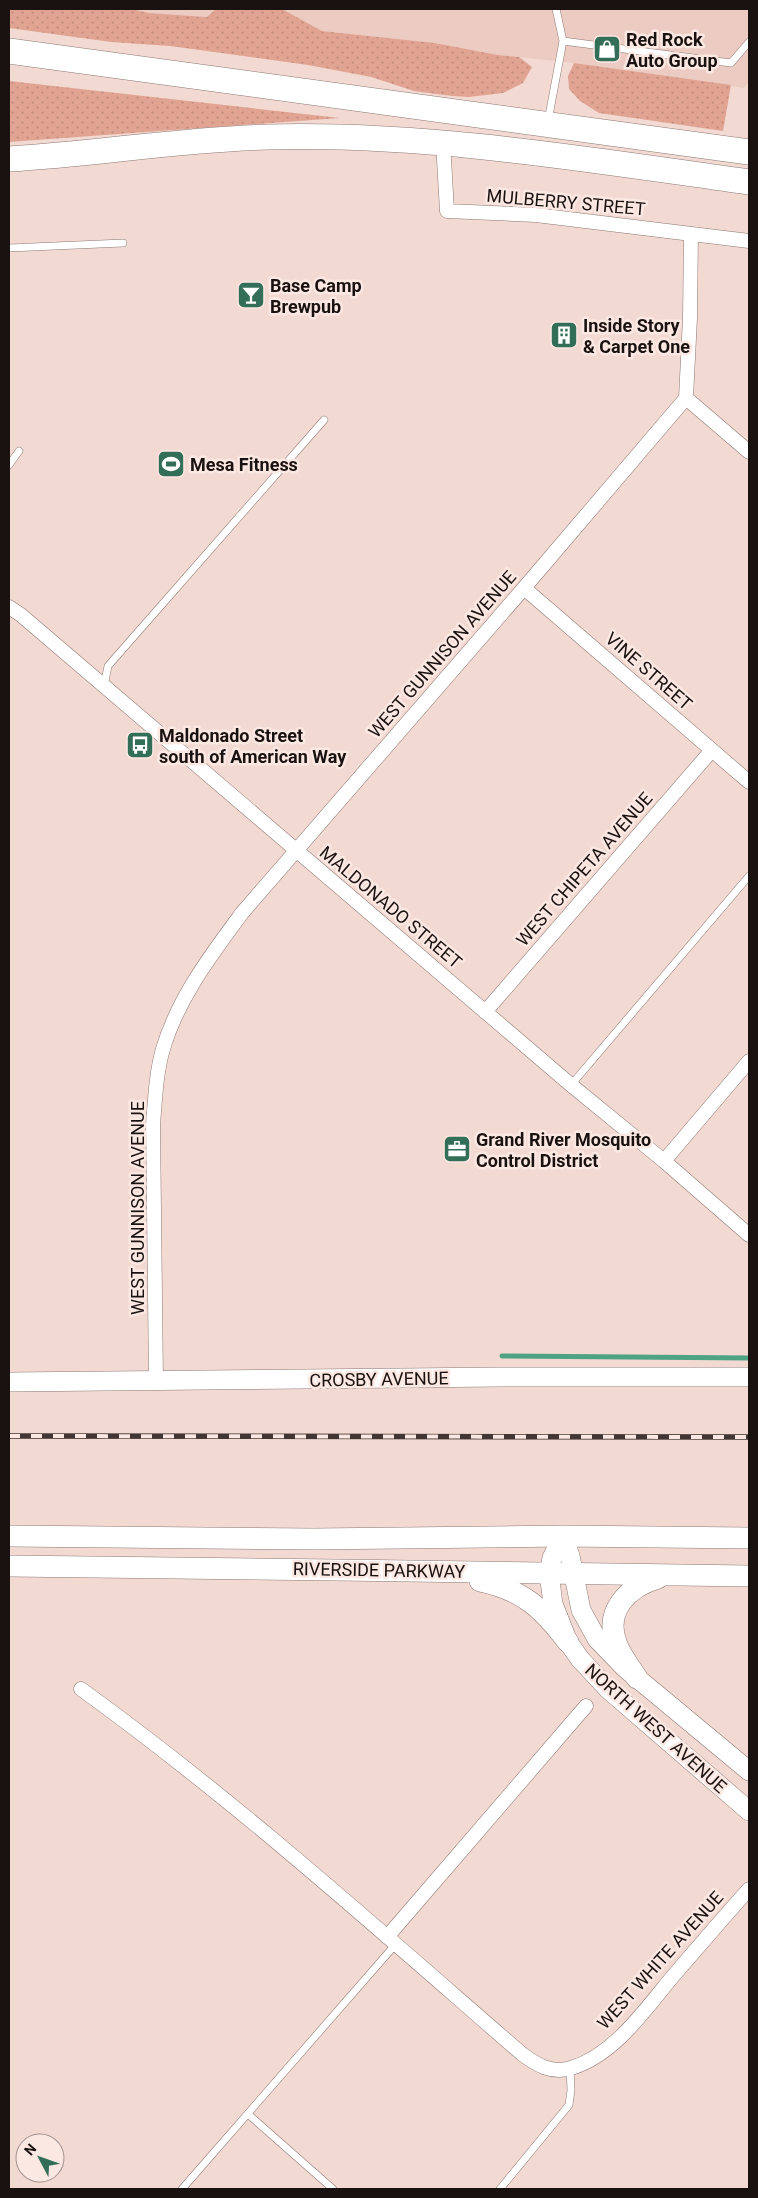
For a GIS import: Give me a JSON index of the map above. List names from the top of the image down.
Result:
{
  "streets": {
    "main road": ["RIVERSIDE PARKWAY"],
    "street": [
      "MULBERRY STREET",
      "WEST GUNNISON AVENUE",
      "VINE STREET",
      "WEST CHIPETA AVENUE",
      "MALDONADO STREET",
      "CROSBY AVENUE",
      "NORTH WEST AVENUE",
      "WEST WHITE AVENUE"
    ]
  },
  "crossings": [
    ["WEST GUNNISON AVENUE", "VINE STREET"],
    ["WEST GUNNISON AVENUE", "MALDONADO STREET"],
    ["WEST GUNNISON AVENUE", "CROSBY AVENUE"],
    ["VINE STREET", "WEST CHIPETA AVENUE"],
    ["WEST CHIPETA AVENUE", "MALDONADO STREET"],
    ["RIVERSIDE PARKWAY", "NORTH WEST AVENUE"]
  ],
  "places": {
    "shop": ["Red Rock Auto Group"],
    "bar": ["Base Camp Brewpub"],
    "building": ["Inside Story & Carpet One"],
    "sports": ["Mesa Fitness"],
    "bus stop": ["Maldonado Street south of American Way"],
    "office": ["Grand River Mosquito Control District"]
  },
  "north": "top left"
}
